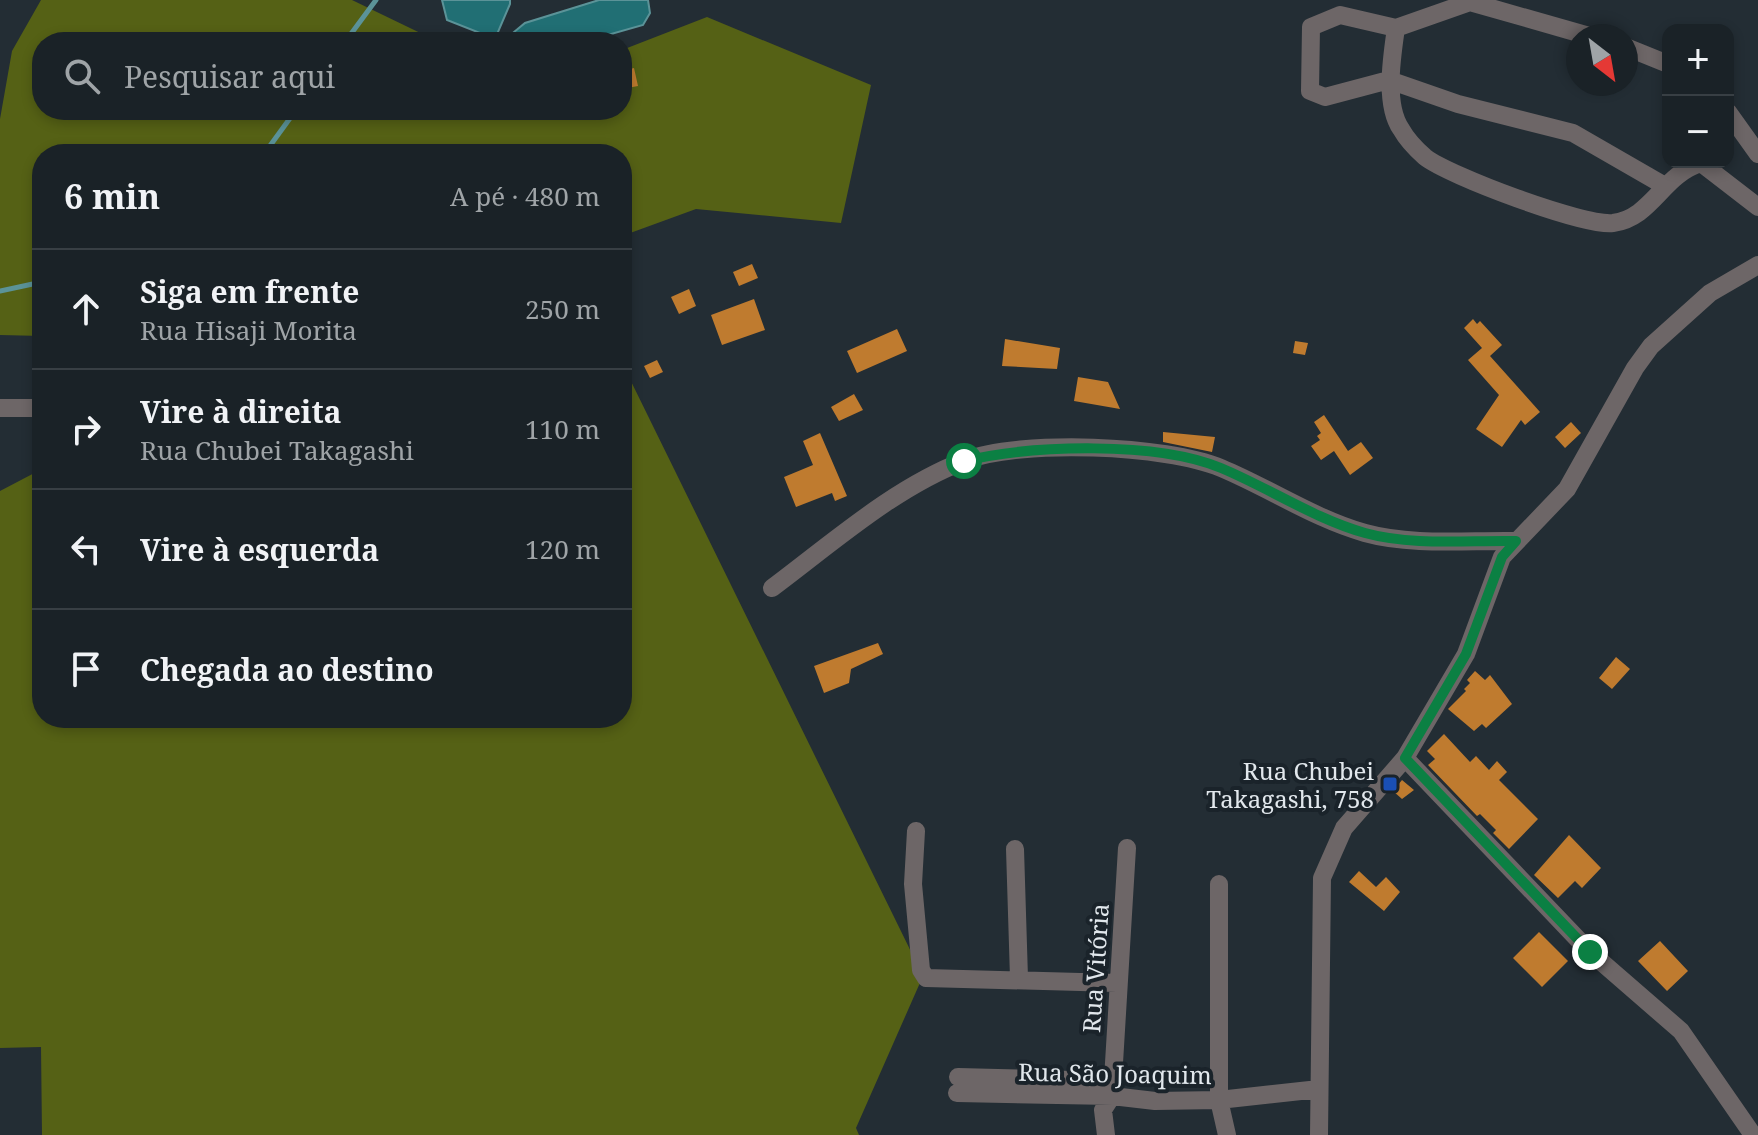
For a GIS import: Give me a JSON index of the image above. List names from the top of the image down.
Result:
{
  "streets": {
    "street": ["Rua Vitória", "Rua São Joaquim"]
  },
  "crossings": [
    ["Rua Vitória", "Rua São Joaquim"]
  ],
  "places": {
    "transit": ["Rua Chubei Takagashi, 758"]
  },
  "north": "bottom right",
  "page": {
    "map_buttons": ["+", "−"],
    "search": "Pesquisar aqui",
    "heading": ["6 min", "A pé · 480 m"],
    "list": [
      ["Siga em frente", "Rua Hisaji Morita", "250 m"],
      ["Vire à direita", "Rua Chubei Takagashi", "110 m"],
      ["Vire à esquerda", "120 m"],
      "Chegada ao destino"
    ]
  }
}
